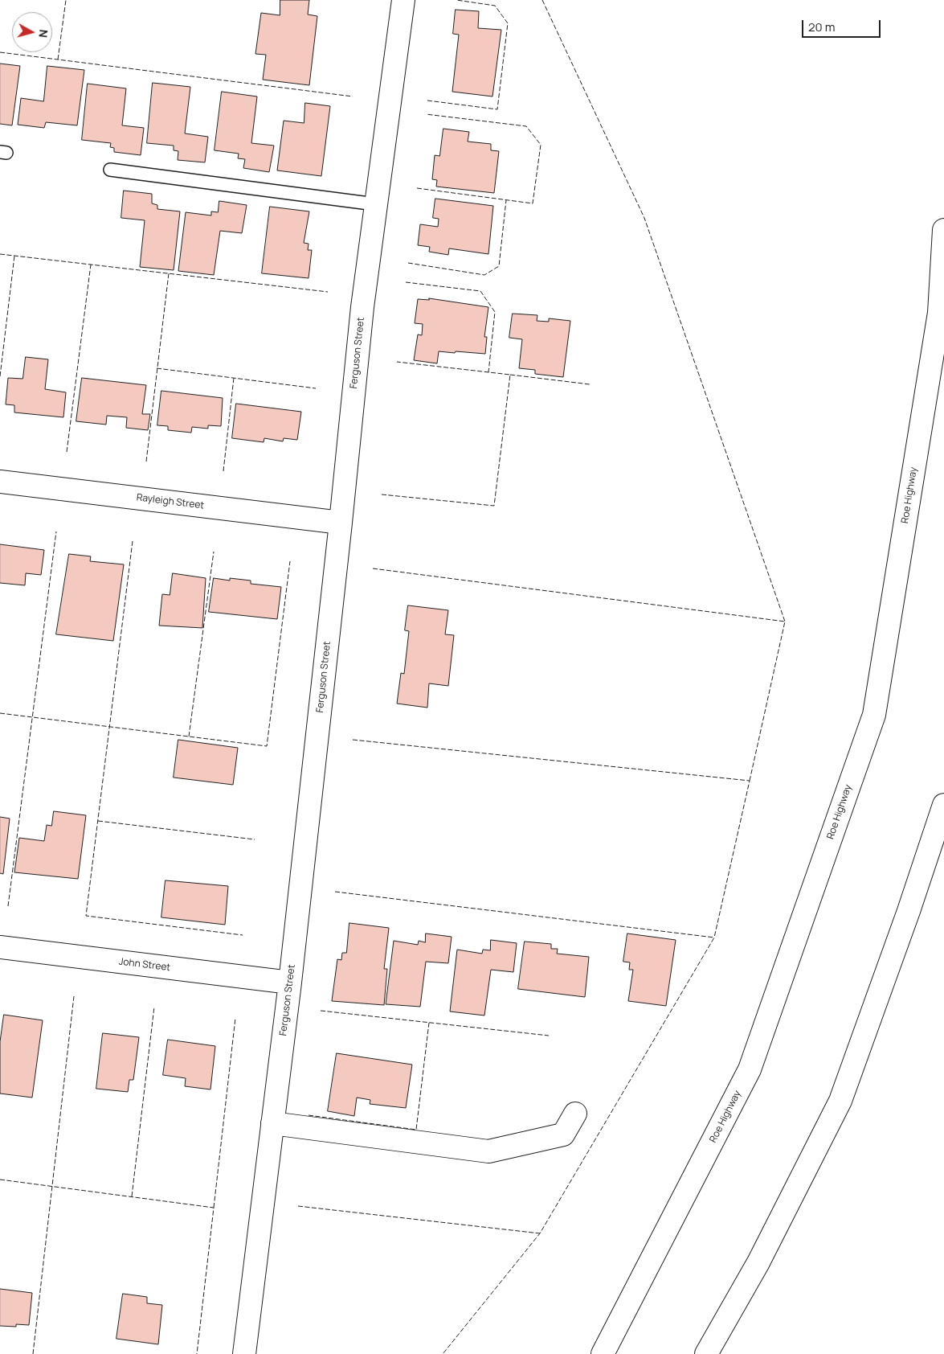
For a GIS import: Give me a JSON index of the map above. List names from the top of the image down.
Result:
{
  "streets": {
    "main road": [
      "Ferguson Street",
      "Roe Highway",
      "Rayleigh Street",
      "John Street"
    ]
  },
  "crossings": [
    ["Ferguson Street", "Rayleigh Street"],
    ["Ferguson Street", "John Street"]
  ],
  "scale_bar": "20 m",
  "north": "right"
}
